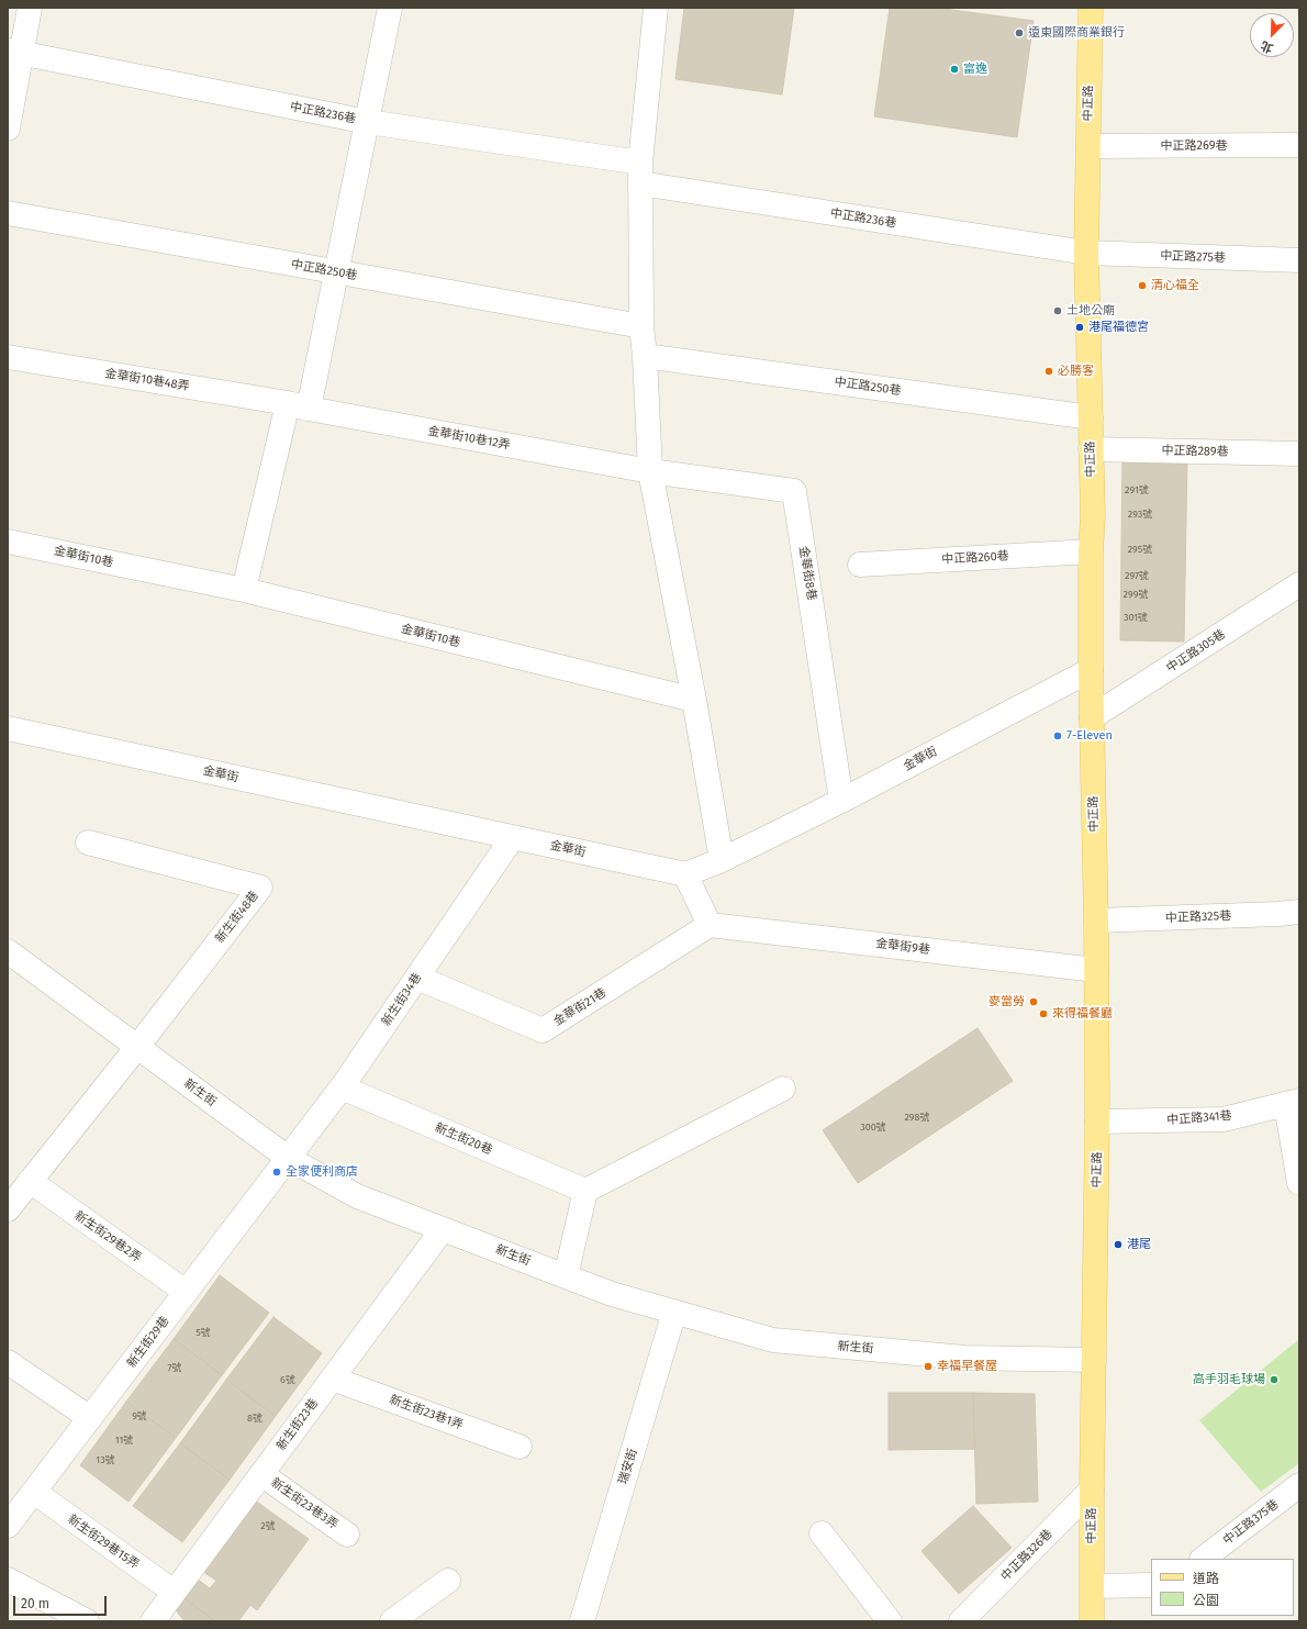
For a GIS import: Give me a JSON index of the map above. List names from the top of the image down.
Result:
{
  "streets": {
    "main road": ["中正路"],
    "street": [
      "中正路236巷",
      "中正路269巷",
      "中正路275巷",
      "中正路250巷",
      "金華街10巷48弄",
      "金華街10巷12弄",
      "中正路289巷",
      "金華街10巷",
      "中正路260巷",
      "金華街8巷",
      "中正路305巷",
      "金華街",
      "新生街48巷",
      "中正路325巷",
      "金華街9巷",
      "新生街34巷",
      "金華街21巷",
      "新生街",
      "中正路341巷",
      "新生街20巷",
      "新生街29巷2弄",
      "新生街29巷",
      "新生街23巷1弄",
      "新生街23巷",
      "瑞安街",
      "新生街23巷3弄",
      "中正路375巷",
      "新生街29巷15弄",
      "中正路326巷"
    ]
  },
  "crossings": [
    ["中正路", "中正路236巷"],
    ["中正路", "中正路269巷"],
    ["中正路", "中正路275巷"],
    ["中正路", "中正路250巷"],
    ["中正路", "中正路289巷"],
    ["中正路", "中正路260巷"],
    ["中正路", "中正路305巷"],
    ["中正路", "金華街"],
    ["中正路", "中正路325巷"],
    ["中正路", "金華街9巷"],
    ["中正路", "新生街"],
    ["中正路", "中正路341巷"],
    ["中正路", "中正路326巷"],
    ["中正路236巷", "中正路275巷"],
    ["金華街10巷48弄", "金華街10巷12弄"],
    ["金華街10巷12弄", "金華街8巷"],
    ["金華街8巷", "金華街"],
    ["金華街", "新生街34巷"],
    ["新生街48巷", "新生街"],
    ["金華街9巷", "金華街21巷"],
    ["新生街34巷", "金華街21巷"],
    ["新生街34巷", "新生街"],
    ["新生街34巷", "新生街20巷"],
    ["新生街34巷", "新生街29巷"],
    ["新生街", "新生街29巷"],
    ["新生街", "新生街23巷"],
    ["新生街", "瑞安街"],
    ["新生街29巷2弄", "新生街29巷"],
    ["新生街29巷", "新生街29巷15弄"],
    ["新生街23巷1弄", "新生街23巷"],
    ["新生街23巷", "新生街23巷3弄"],
    ["新生街23巷", "新生街29巷15弄"]
  ],
  "places": [
    "遠東國際商業銀行",
    "富逸",
    "清心福全",
    "土地公廟",
    "港尾福德宮",
    "必勝客",
    "7-Eleven",
    "麥當勞",
    "來得福餐廳",
    "全家便利商店",
    "港尾",
    "幸福早餐屋",
    "高手羽毛球場"
  ],
  "house_numbers": [
    "291號",
    "293號",
    "295號",
    "297號",
    "299號",
    "301號",
    "298號",
    "300號",
    "5號",
    "7號",
    "6號",
    "9號",
    "8號",
    "11號",
    "13號",
    "2號"
  ],
  "legend": ["道路", "公園"],
  "scale_bar": "20 m",
  "north": "bottom left"
}
